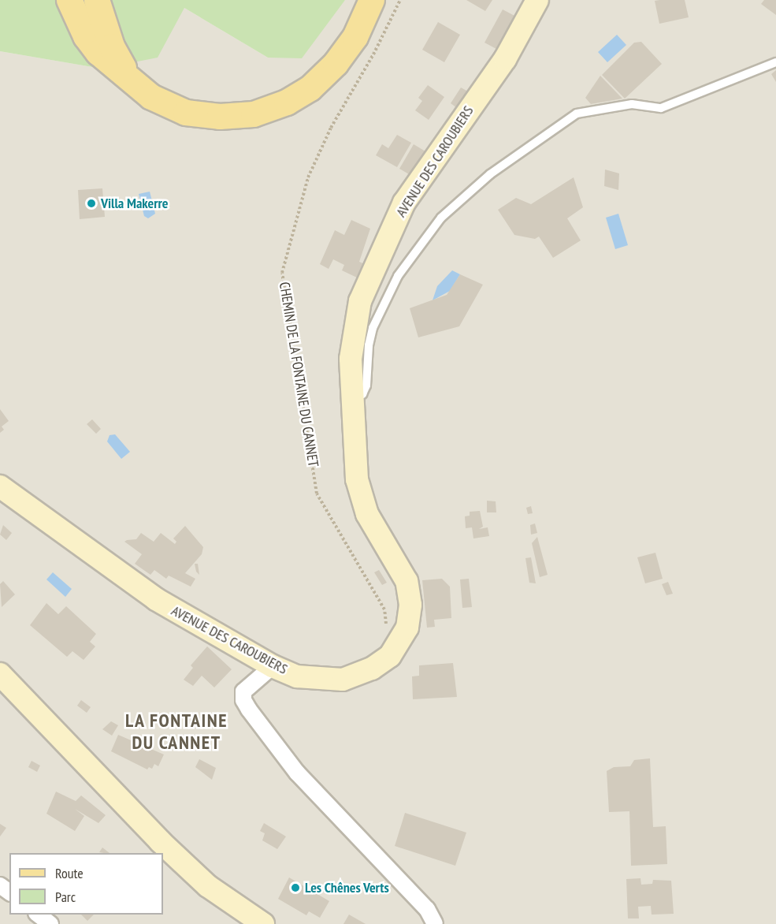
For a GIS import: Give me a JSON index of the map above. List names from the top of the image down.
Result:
{
  "streets": {
    "street": ["AVENUE DES CAROUBIERS"],
    "path": ["CHEMIN DE LA FONTAINE DU CANNET"]
  },
  "districts": ["LA FONTAINE DU CANNET"],
  "places": ["Villa Makerre", "Les Chênes Verts"],
  "legend": ["Route", "Parc"]
}
